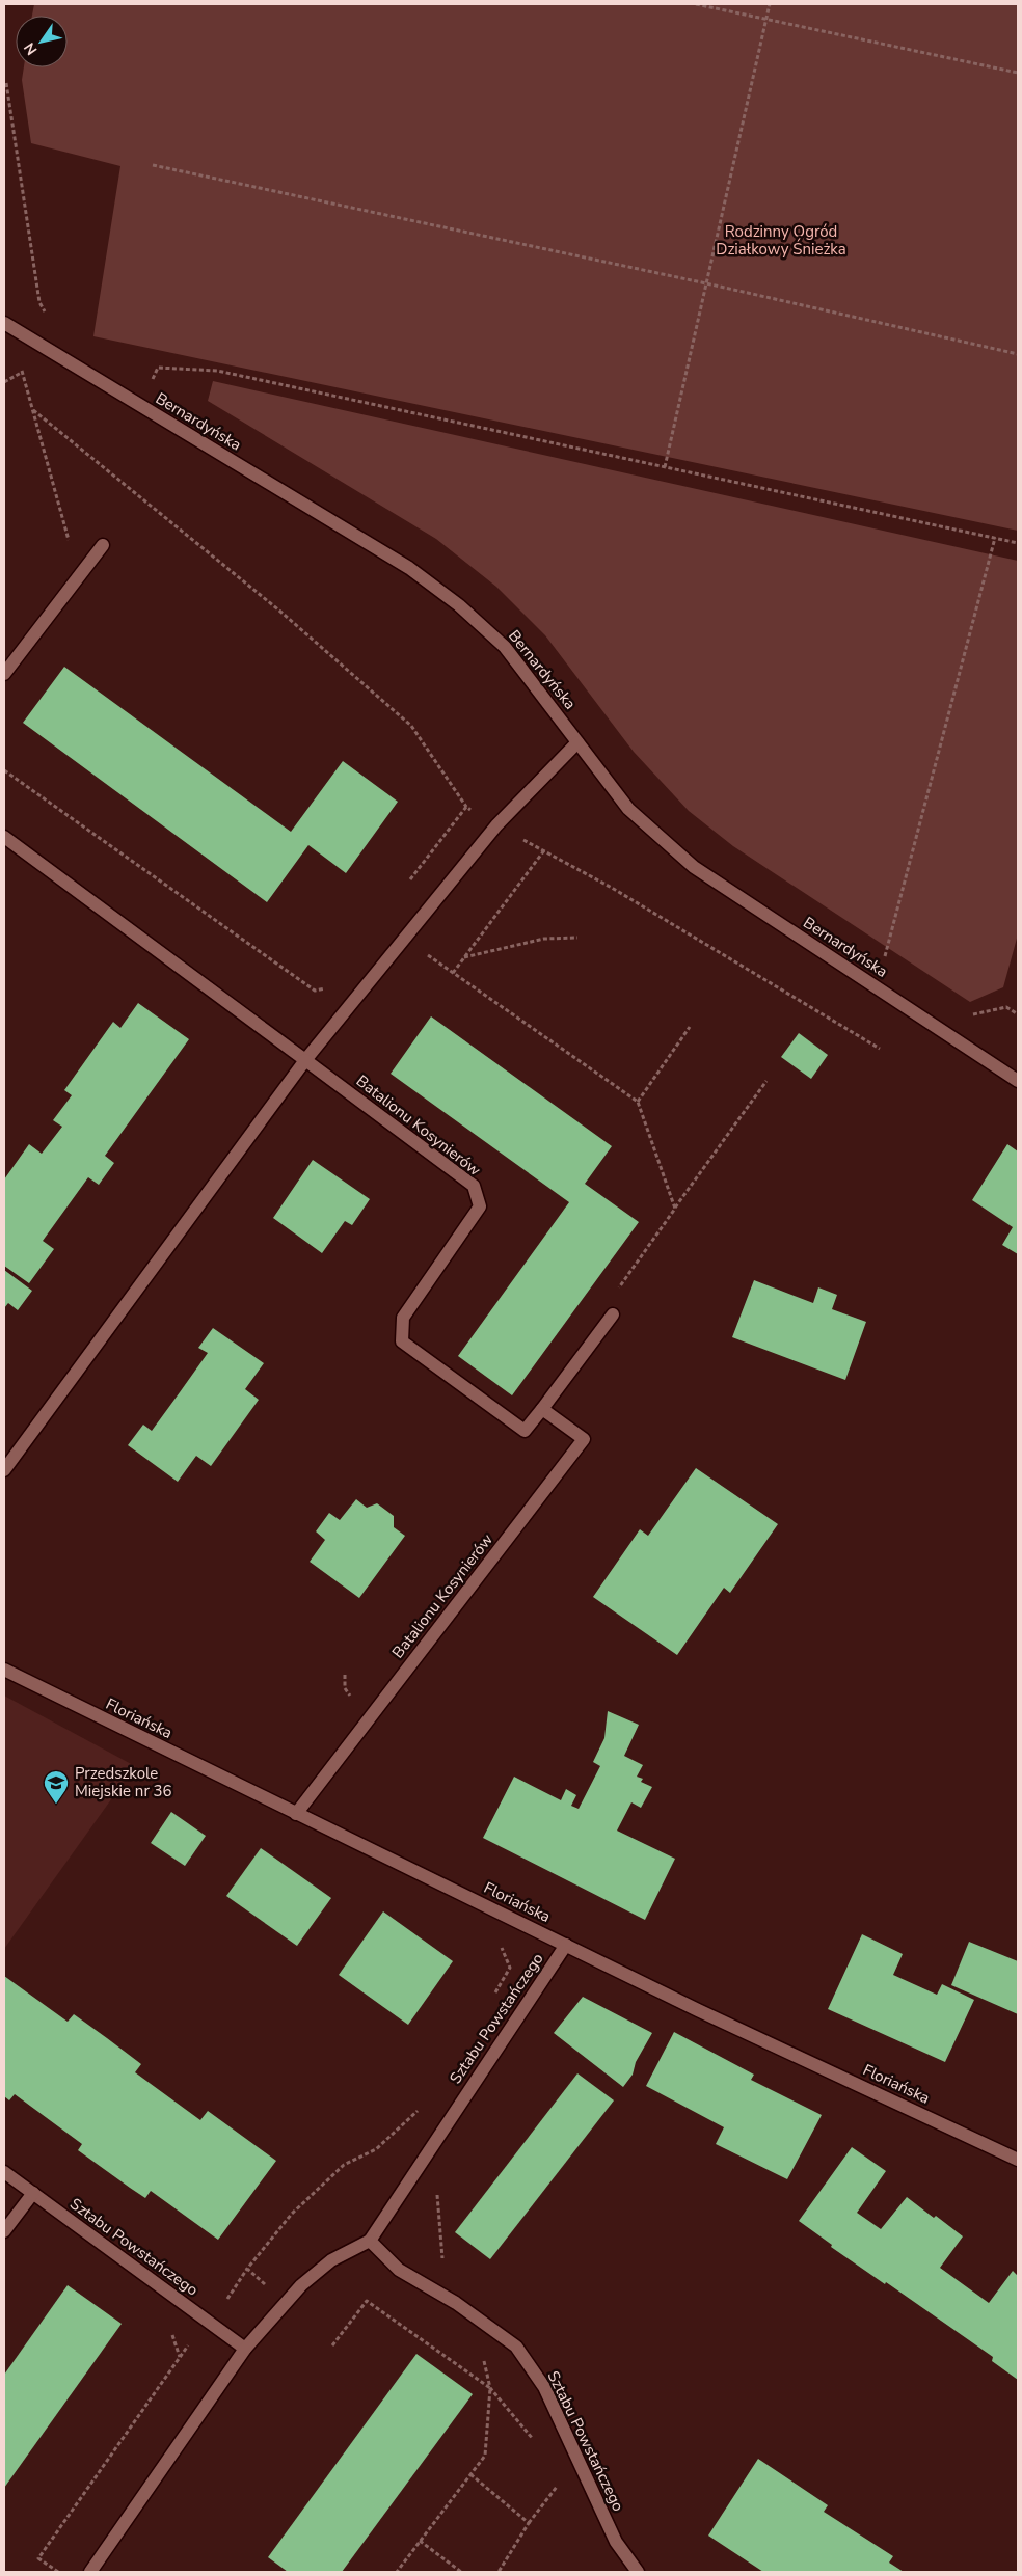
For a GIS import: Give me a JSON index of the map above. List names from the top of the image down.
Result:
{
  "streets": {
    "street": [
      "Bernardyńska",
      "Batalionu Kosynierów",
      "Floriańska",
      "Sztabu Powstańczego"
    ]
  },
  "crossings": [
    ["Batalionu Kosynierów", "Floriańska"],
    ["Floriańska", "Sztabu Powstańczego"]
  ],
  "parks": ["Rodzinny Ogród Działkowy Śnieżka"],
  "places": {
    "school or university": ["Przedszkole Miejskie nr 36"]
  },
  "north": "bottom left"
}
